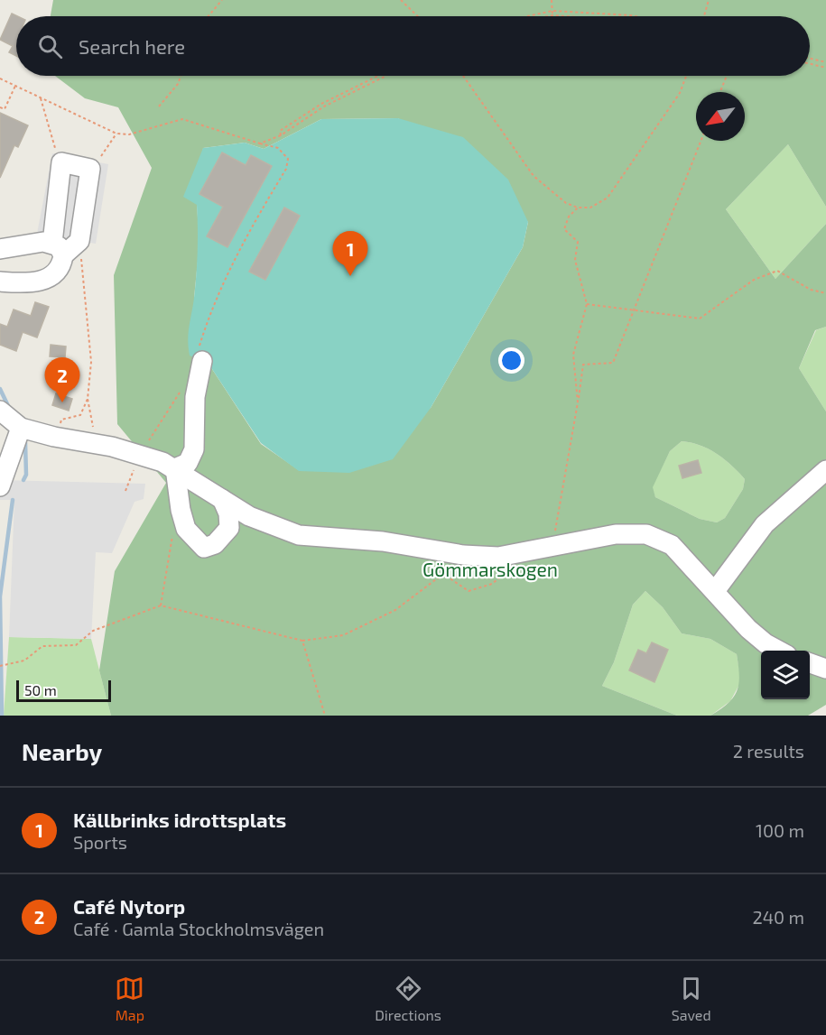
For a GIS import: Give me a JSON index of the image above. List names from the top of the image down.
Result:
{
  "parks": ["Gömmarskogen"],
  "scale_bar": "50 m",
  "north": "bottom left",
  "page": {
    "search": "Search here",
    "pins": ["1", "2"],
    "scale": "50 m",
    "heading": ["Nearby", "2 results"],
    "list": [
      {
        "mark": "1",
        "name": "Källbrinks idrottsplats",
        "note": "Sports",
        "value": "100 m"
      },
      {
        "mark": "2",
        "name": "Café Nytorp",
        "note": "Café · Gamla Stockholmsvägen",
        "value": "240 m"
      }
    ],
    "nav": ["Map", "Directions", "Saved"]
  }
}
